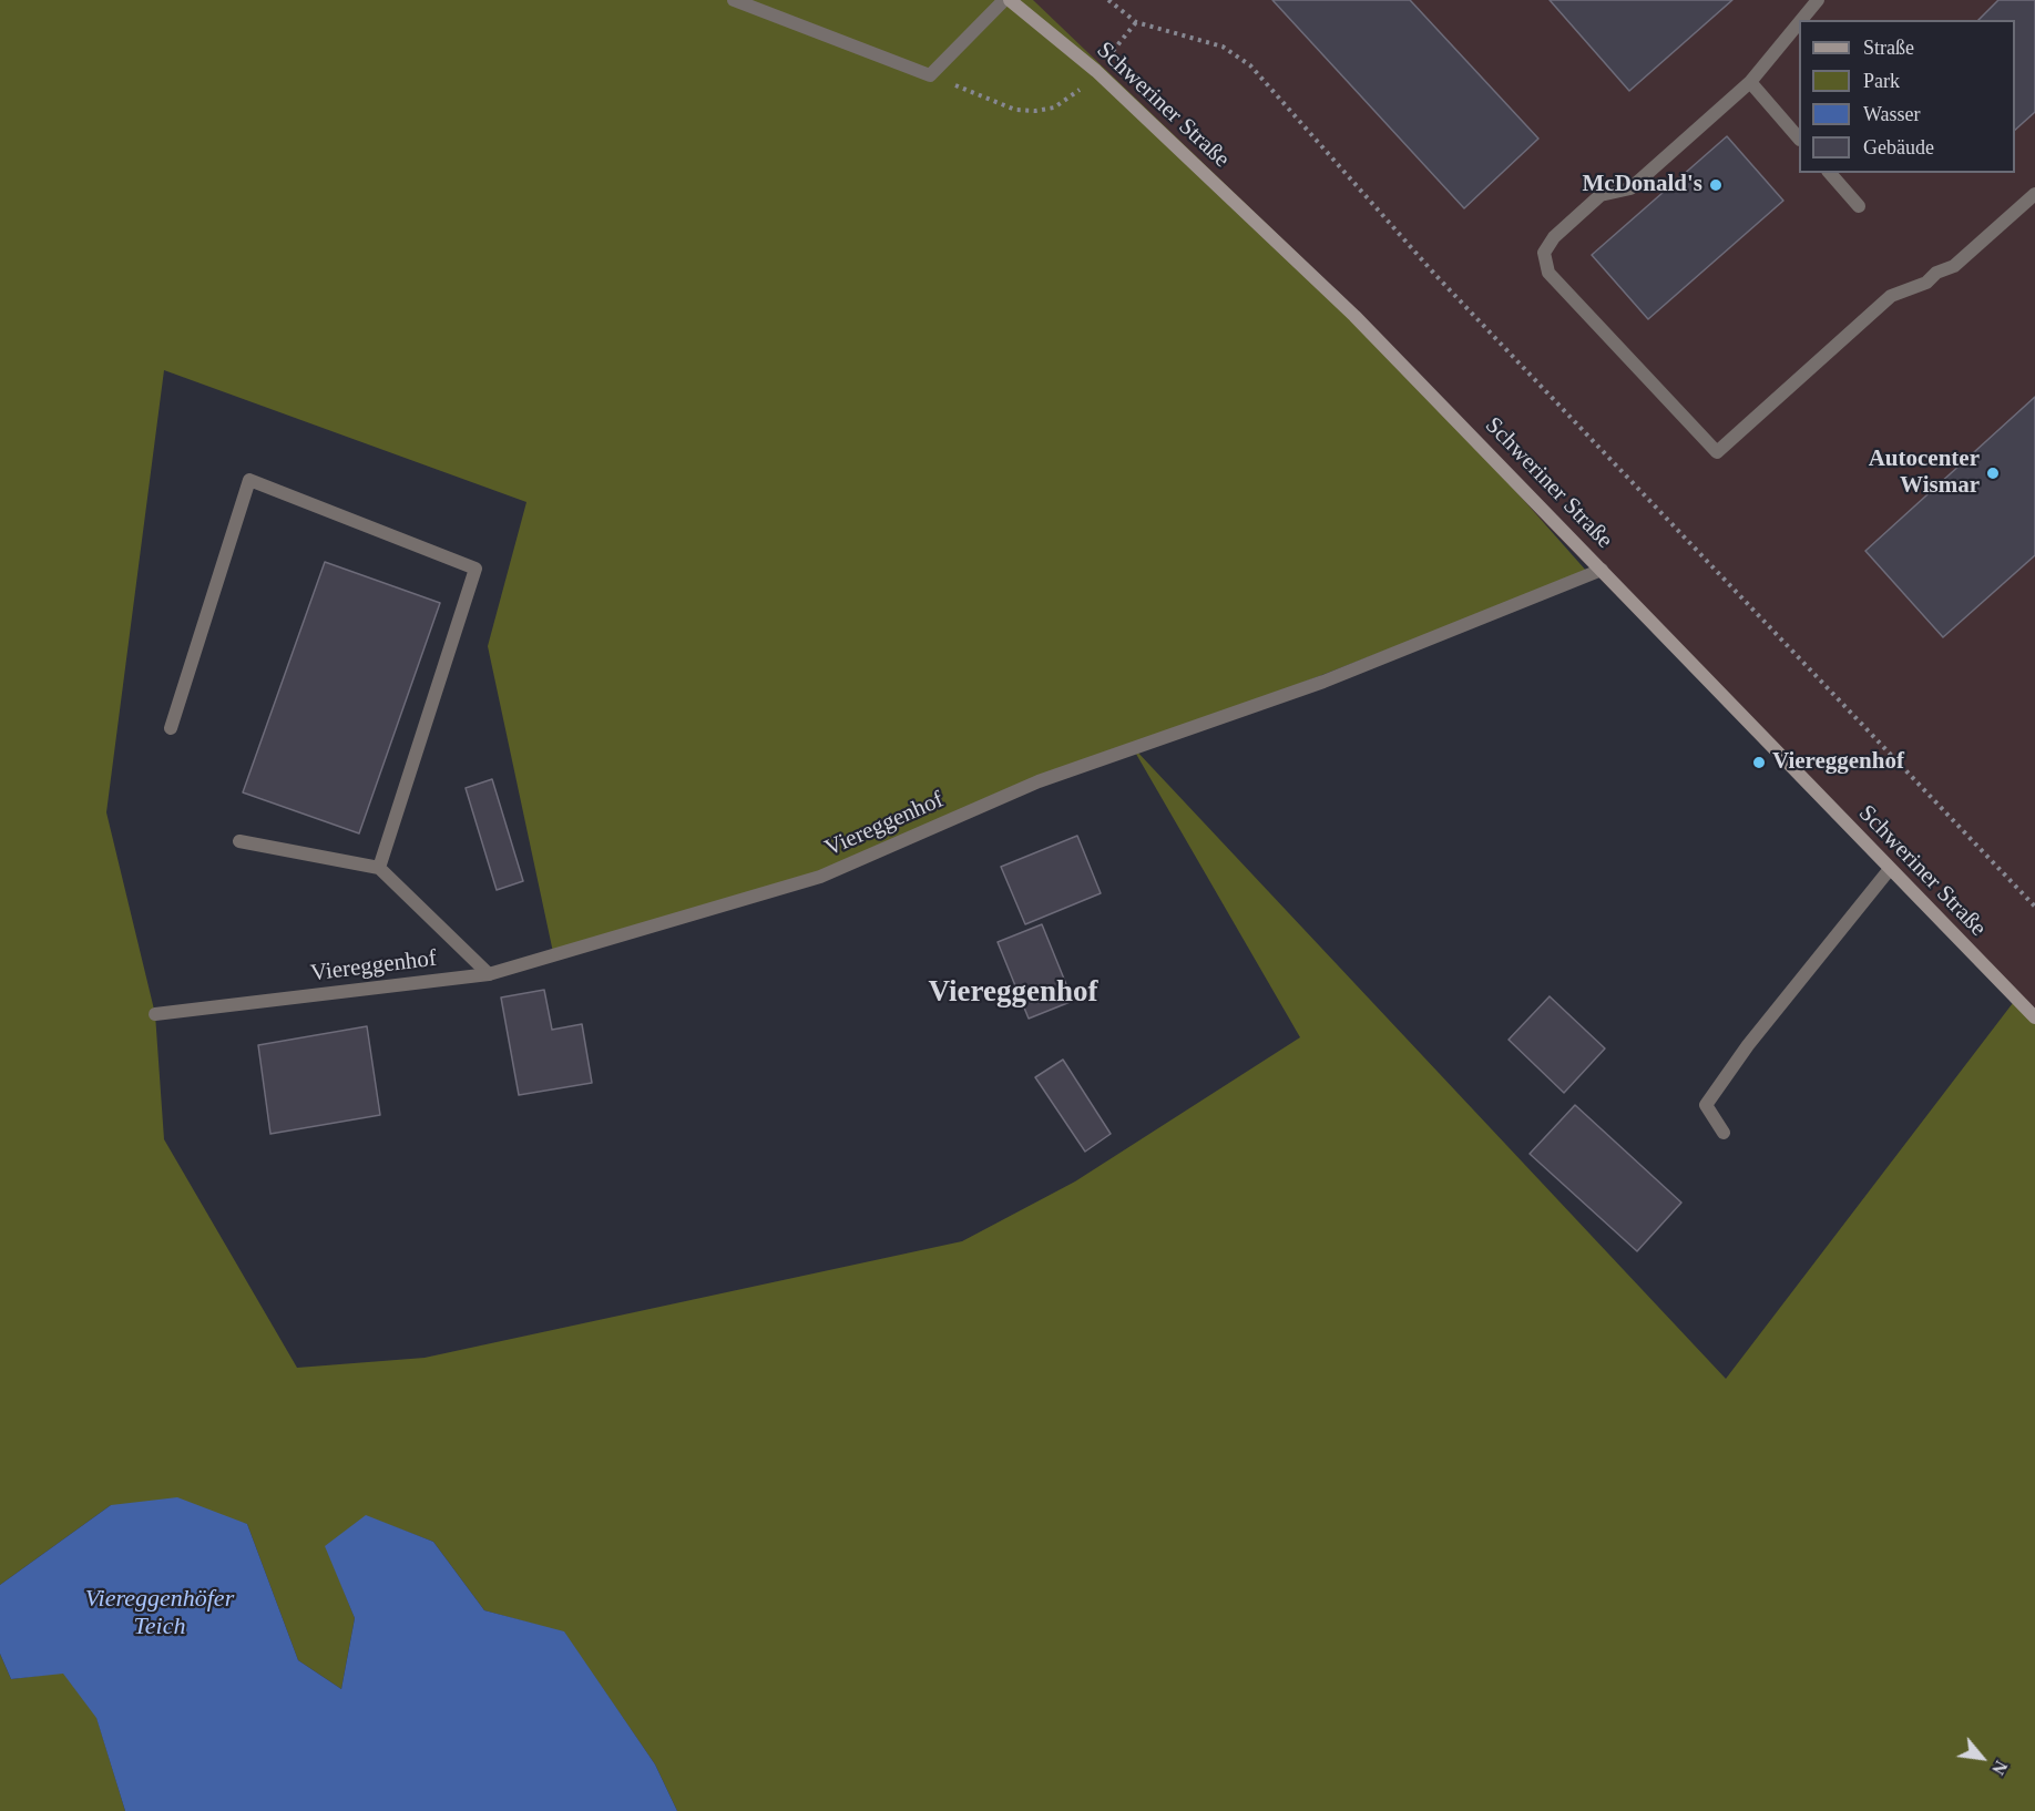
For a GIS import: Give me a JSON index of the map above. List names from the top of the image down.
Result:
{
  "streets": {
    "main road": ["Schweriner Straße"],
    "street": ["Viereggenhof"]
  },
  "crossings": [
    ["Schweriner Straße", "Viereggenhof"]
  ],
  "districts": ["Viereggenhof"],
  "water": ["Viereggenhöfer Teich"],
  "places": ["McDonald's", "Autocenter Wismar", "Viereggenhof"],
  "legend": [
    "Straße",
    "Park",
    "Wasser",
    "Gebäude"
  ],
  "north": "bottom right"
}
